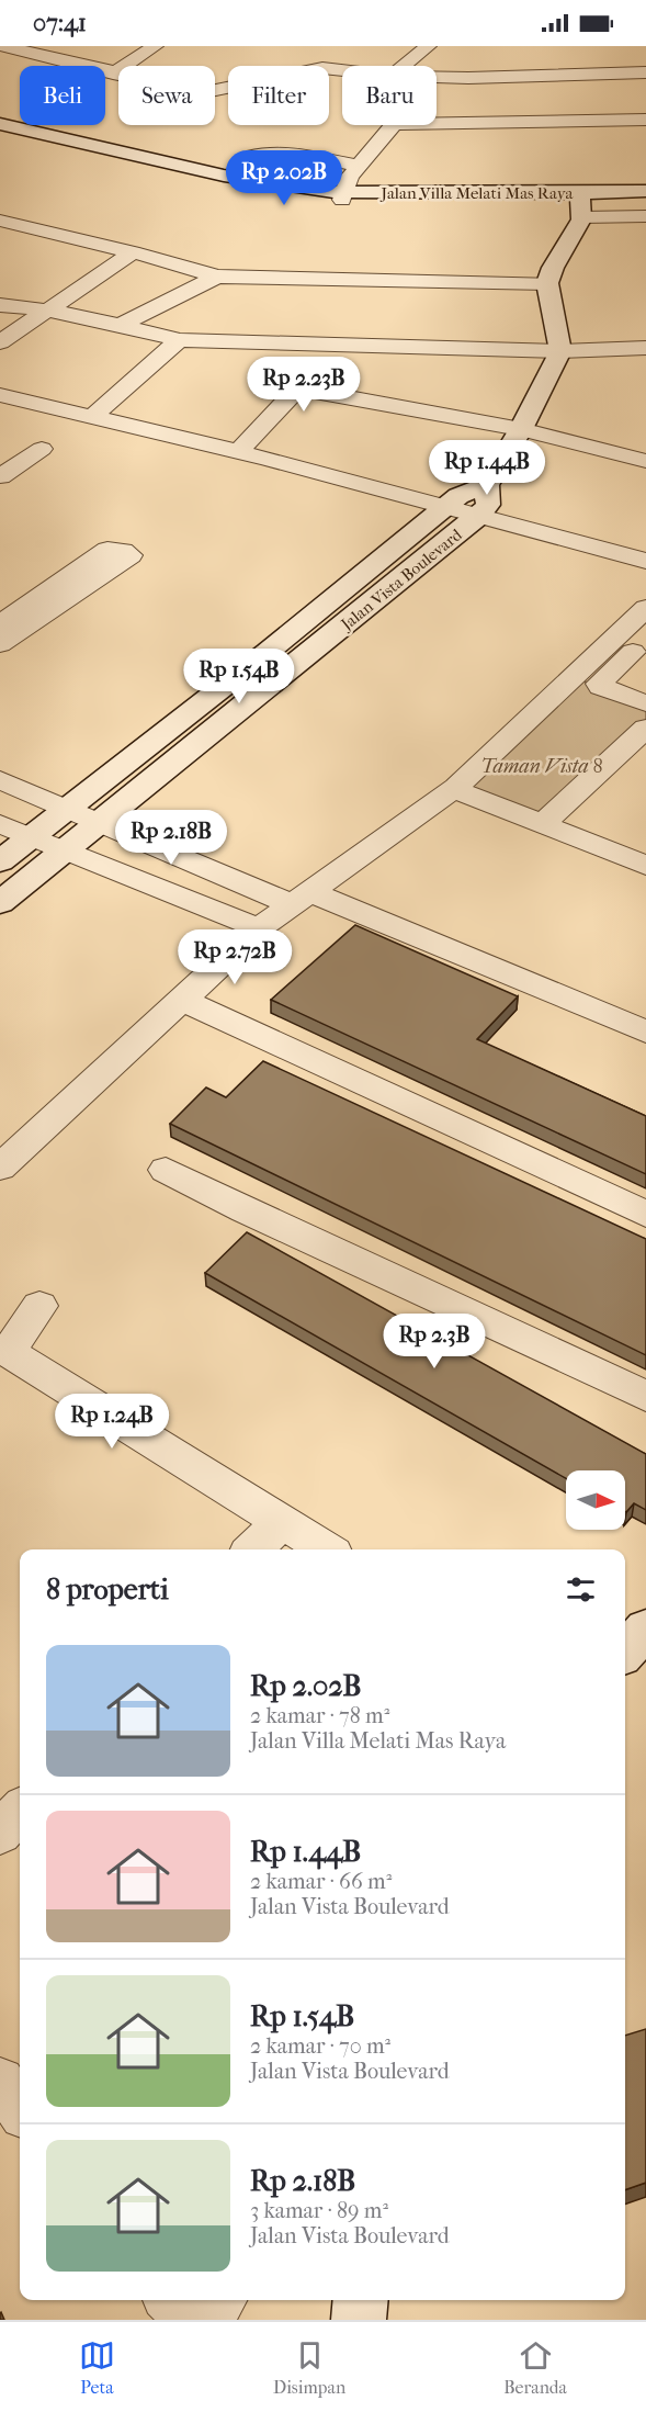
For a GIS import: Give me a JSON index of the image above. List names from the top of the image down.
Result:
{
  "streets": {
    "street": ["Jalan Villa Melati Mas Raya", "Jalan Vista Boulevard"]
  },
  "parks": ["Taman Vista 8"],
  "north": "right",
  "page": {
    "status": "07:41",
    "chip": [
      "Beli",
      "Sewa",
      "Filter",
      "Baru"
    ],
    "price": [
      "Rp 2.02B",
      "Rp 2.23B",
      "Rp 1.44B",
      "Rp 1.54B",
      "Rp 2.18B",
      "Rp 2.72B",
      "Rp 2.3B",
      "Rp 1.24B"
    ],
    "heading": "8 properti",
    "list": [
      {
        "name": "Rp 2.02B",
        "note": "2 kamar · 78 m² · Jalan Villa Melati Mas Raya"
      },
      {
        "name": "Rp 1.44B",
        "note": "2 kamar · 66 m² · Jalan Vista Boulevard"
      },
      {
        "name": "Rp 1.54B",
        "note": "2 kamar · 70 m² · Jalan Vista Boulevard"
      },
      {
        "name": "Rp 2.18B",
        "note": "3 kamar · 89 m² · Jalan Vista Boulevard"
      }
    ],
    "tabs": ["Peta", "Disimpan", "Beranda"]
  }
}
